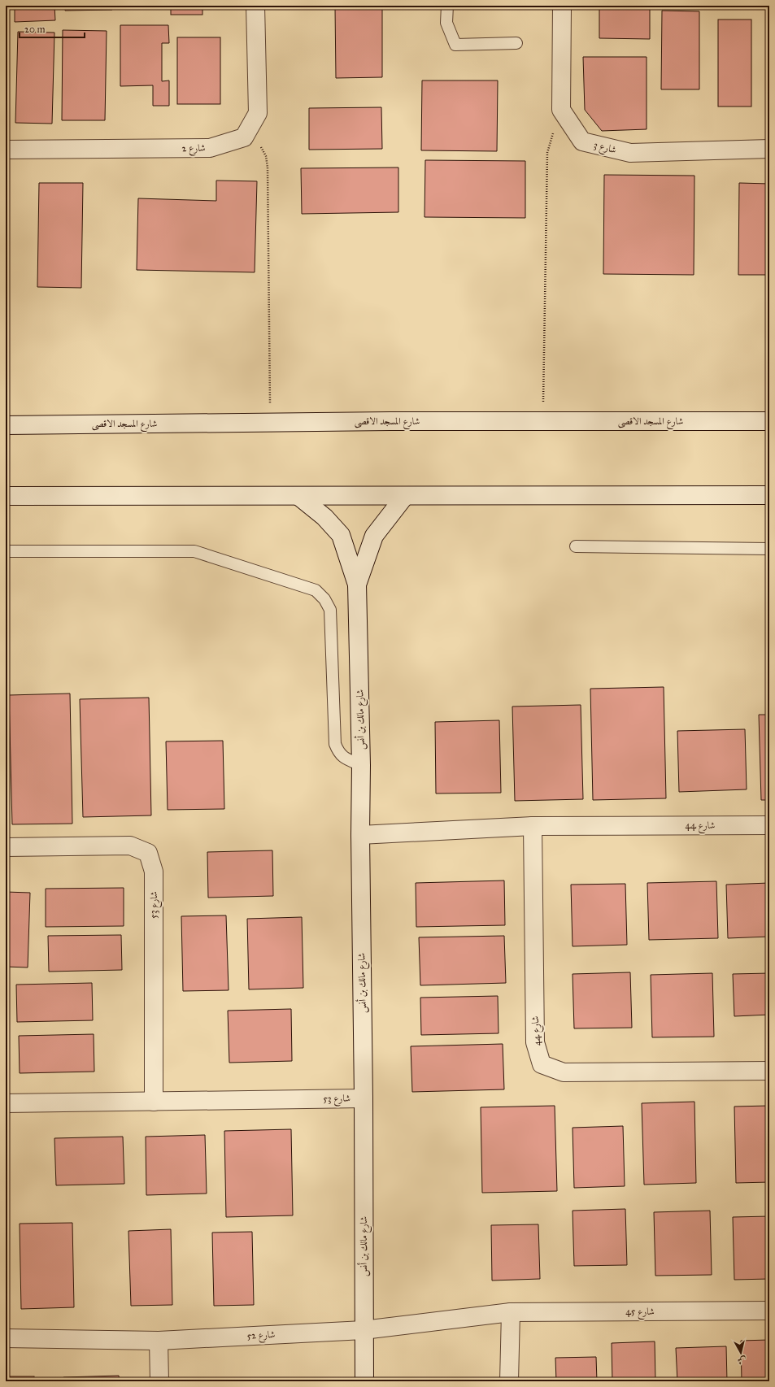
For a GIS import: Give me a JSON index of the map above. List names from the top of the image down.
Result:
{
  "streets": {
    "street": [
      "شارع 3",
      "شارع 2",
      "شارع المسجد الاقصى",
      "شارع مالك بن أنس",
      "شارع 44",
      "شارع 53",
      "شارع 45",
      "شارع 52"
    ]
  },
  "crossings": [
    ["شارع مالك بن أنس", "شارع 44"],
    ["شارع مالك بن أنس", "شارع 53"],
    ["شارع مالك بن أنس", "شارع 45"],
    ["شارع مالك بن أنس", "شارع 52"],
    ["شارع 45", "شارع 52"]
  ],
  "scale_bar": "20 m",
  "north": "bottom"
}
